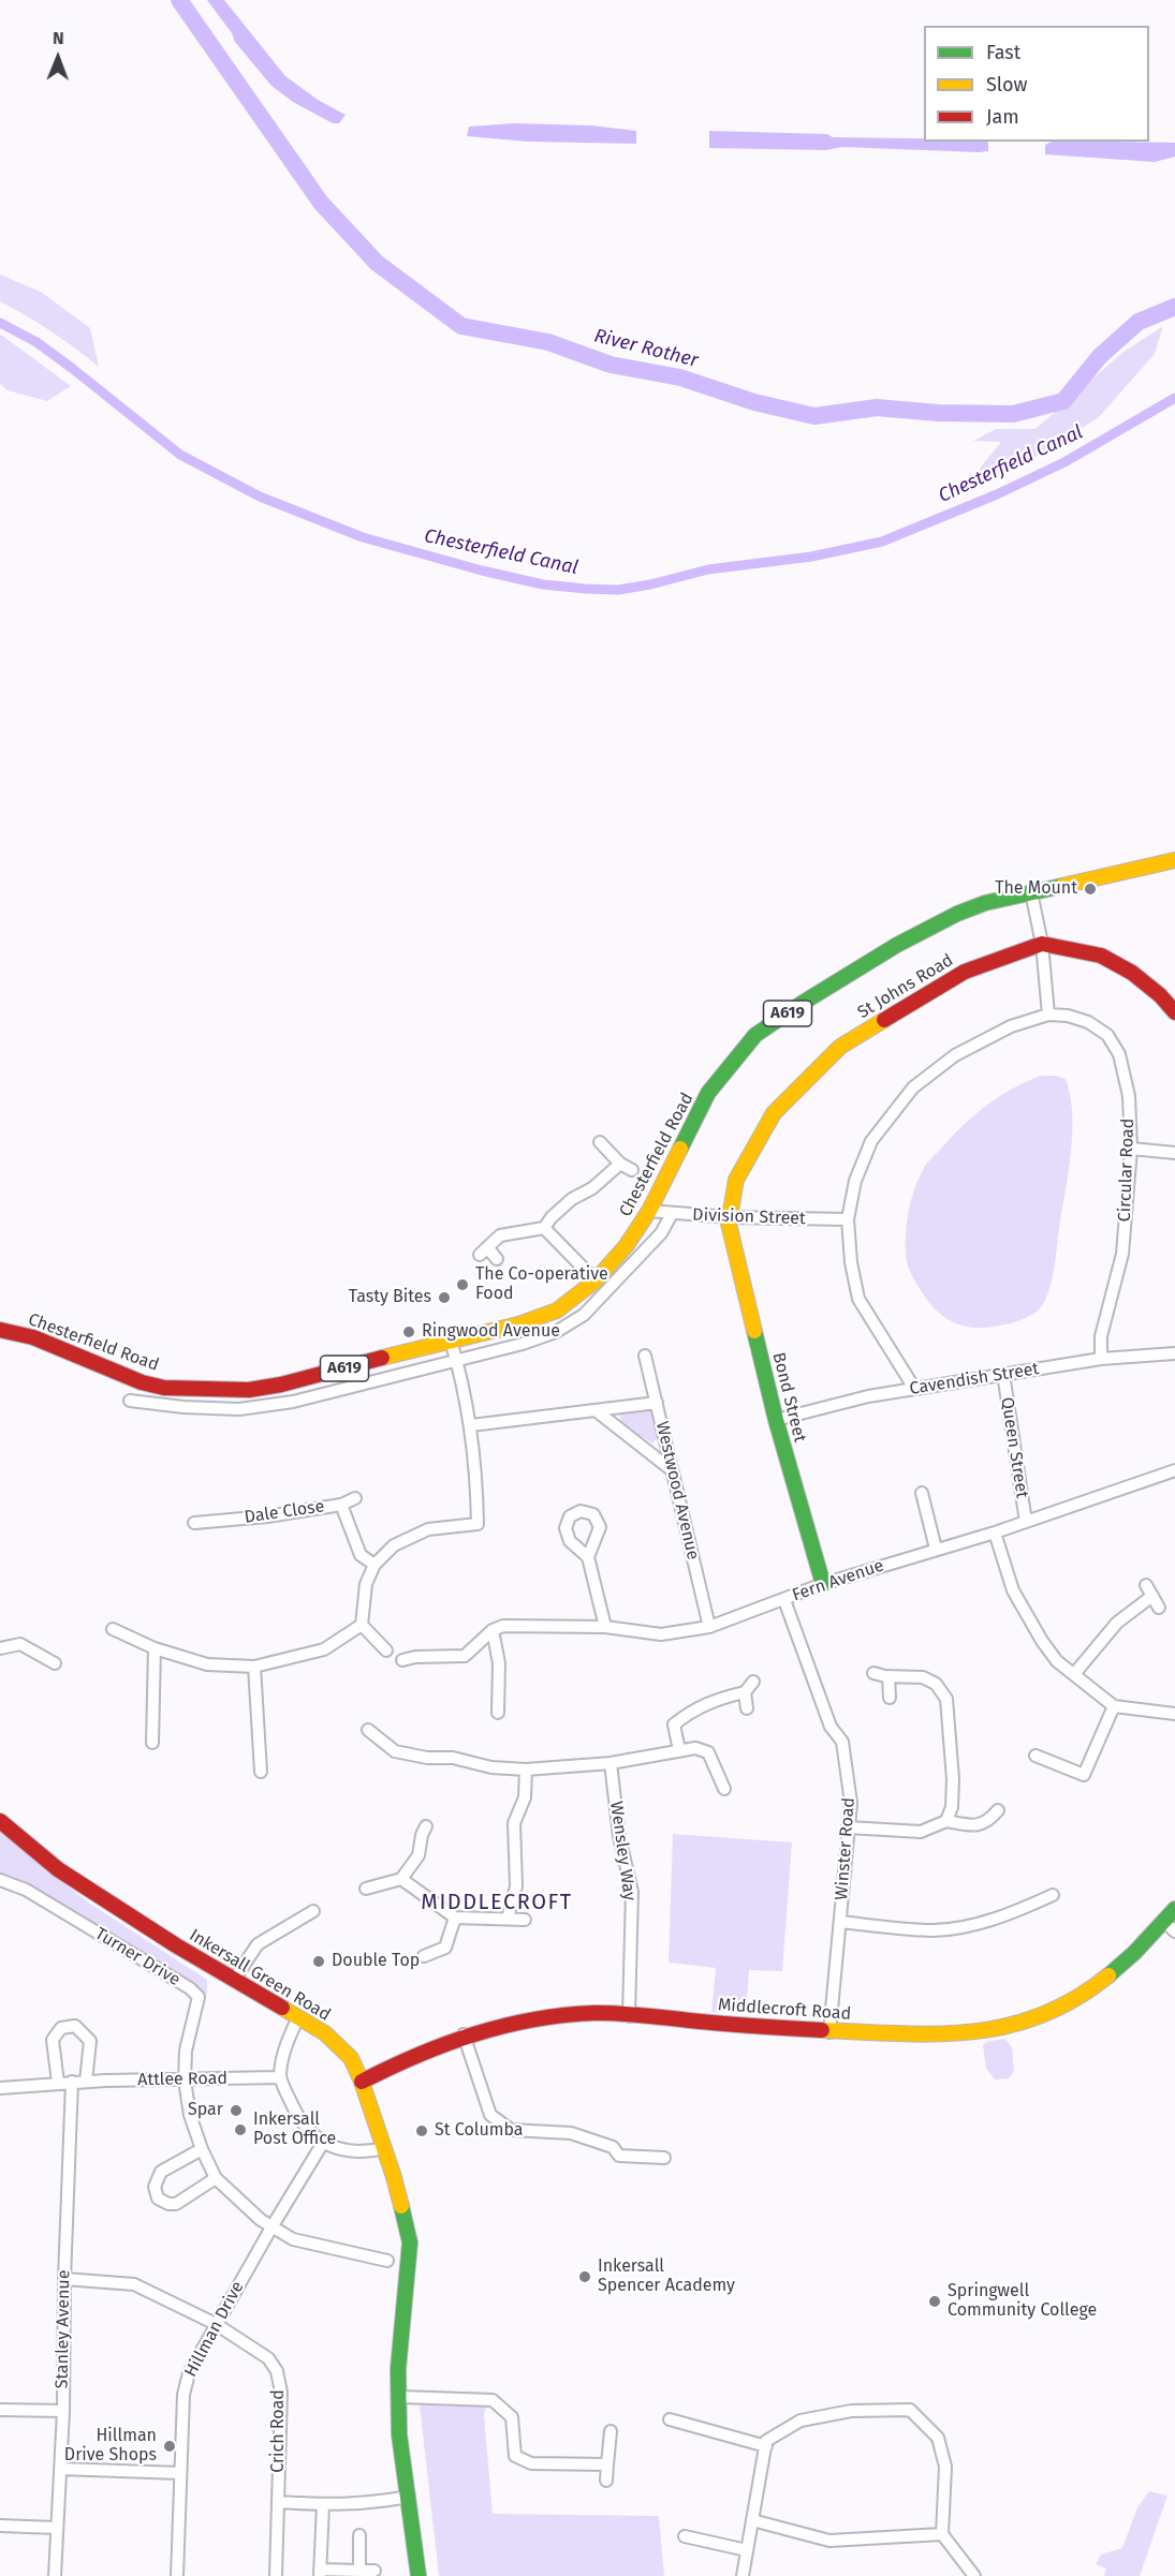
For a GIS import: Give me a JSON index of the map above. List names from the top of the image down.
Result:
{
  "streets": {
    "main road": [
      "St Johns Road",
      "A619",
      "Chesterfield Road",
      "Bond Street",
      "Inkersall Green Road",
      "Middlecroft Road"
    ],
    "street": [
      "Circular Road",
      "Division Street",
      "Cavendish Street",
      "Queen Street",
      "Westwood Avenue",
      "Dale Close",
      "Fern Avenue",
      "Winster Road",
      "Wensley Way",
      "Turner Drive",
      "Attlee Road",
      "Stanley Avenue",
      "Hillman Drive",
      "Crich Road"
    ]
  },
  "crossings": [
    ["St Johns Road", "Division Street"],
    ["St Johns Road", "Bond Street"],
    ["Chesterfield Road", "Division Street"],
    ["Circular Road", "Division Street"],
    ["Circular Road", "Cavendish Street"],
    ["Division Street", "Bond Street"],
    ["Cavendish Street", "Bond Street"],
    ["Cavendish Street", "Queen Street"],
    ["Bond Street", "Fern Avenue"],
    ["Queen Street", "Fern Avenue"],
    ["Westwood Avenue", "Fern Avenue"],
    ["Fern Avenue", "Winster Road"],
    ["Winster Road", "Middlecroft Road"],
    ["Wensley Way", "Middlecroft Road"],
    ["Turner Drive", "Attlee Road"],
    ["Inkersall Green Road", "Middlecroft Road"],
    ["Attlee Road", "Stanley Avenue"],
    ["Stanley Avenue", "Crich Road"],
    ["Hillman Drive", "Crich Road"]
  ],
  "districts": ["MIDDLECROFT"],
  "water": ["River Rother", "Chesterfield Canal"],
  "places": [
    "The Mount",
    "The Co-operative Food",
    "Tasty Bites",
    "Ringwood Avenue",
    "Double Top",
    "Spar",
    "Inkersall Post Office",
    "St Columba",
    "Inkersall Spencer Academy",
    "Springwell Community College",
    "Hillman Drive Shops"
  ],
  "legend": ["Fast", "Slow", "Jam"],
  "north": "top"
}
